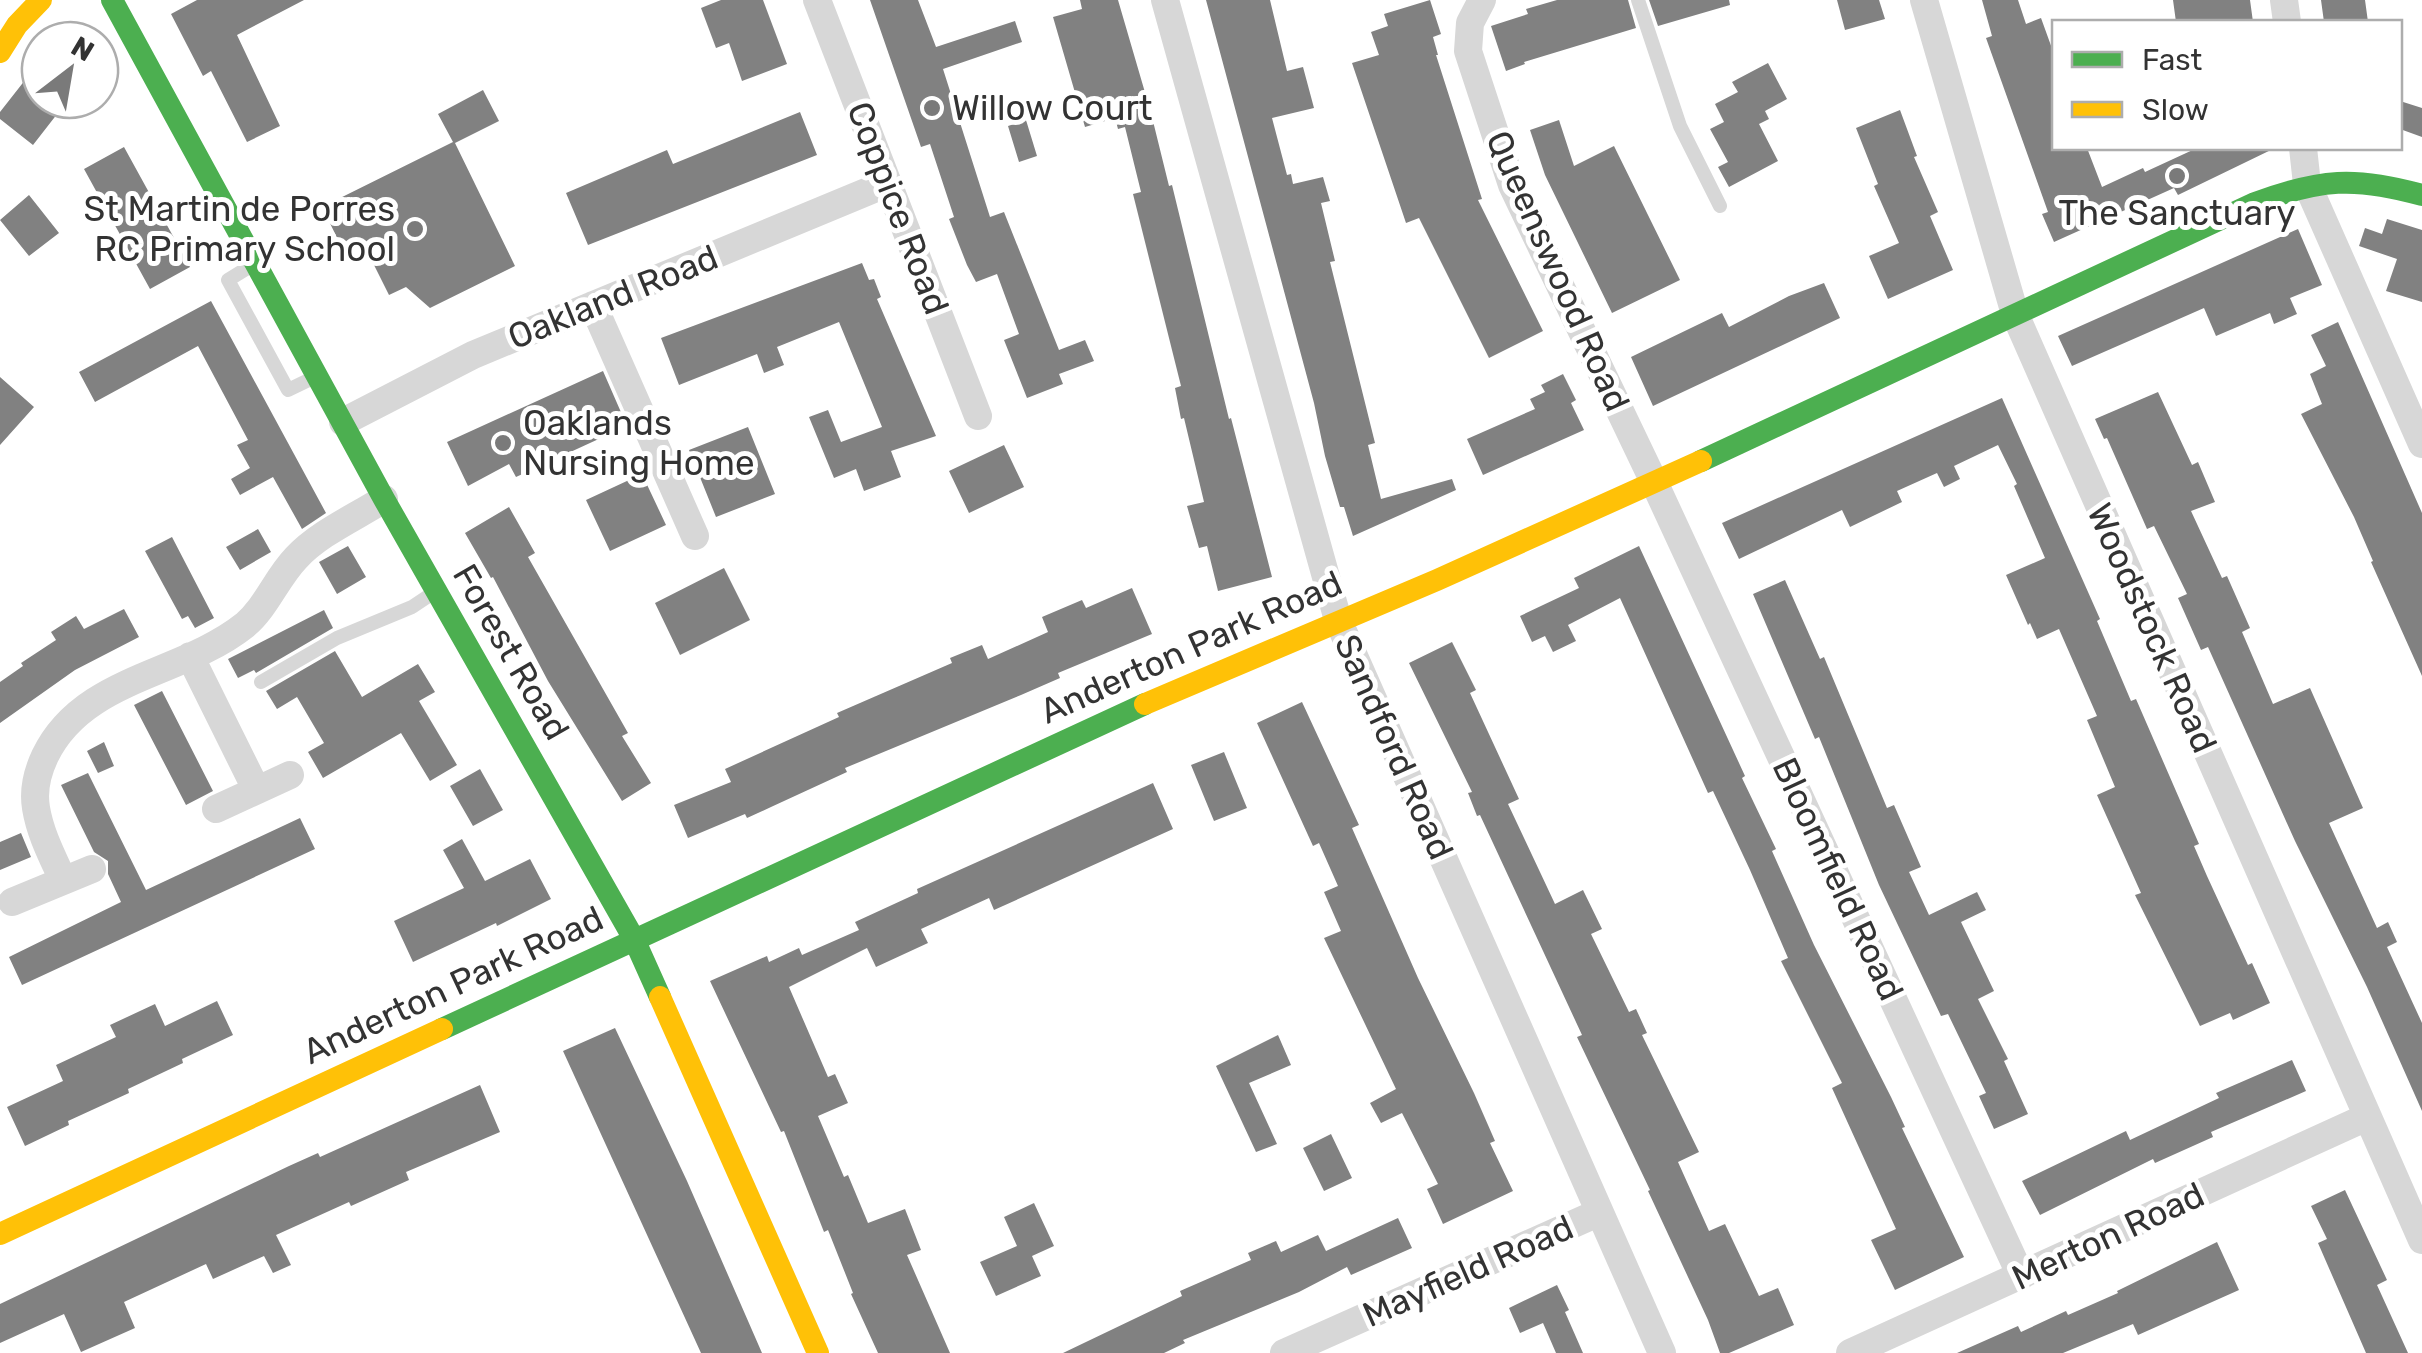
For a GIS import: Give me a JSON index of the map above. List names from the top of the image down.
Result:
{
  "streets": {
    "street": [
      "Coppice Road",
      "Queenswood Road",
      "Oakland Road",
      "Woodstock Road",
      "Anderton Park Road",
      "Forest Road",
      "Sandford Road",
      "Bloomfield Road",
      "Merton Road",
      "Mayfield Road"
    ]
  },
  "crossings": [
    ["Coppice Road", "Oakland Road"],
    ["Queenswood Road", "Anderton Park Road"],
    ["Queenswood Road", "Bloomfield Road"],
    ["Oakland Road", "Forest Road"],
    ["Woodstock Road", "Anderton Park Road"],
    ["Woodstock Road", "Merton Road"],
    ["Anderton Park Road", "Forest Road"],
    ["Anderton Park Road", "Sandford Road"],
    ["Anderton Park Road", "Bloomfield Road"],
    ["Sandford Road", "Mayfield Road"],
    ["Bloomfield Road", "Merton Road"]
  ],
  "places": [
    "Willow Court",
    "The Sanctuary",
    "St Martin de Porres RC Primary School",
    "Oaklands Nursing Home"
  ],
  "legend": ["Fast", "Slow"],
  "north": "top right"
}
